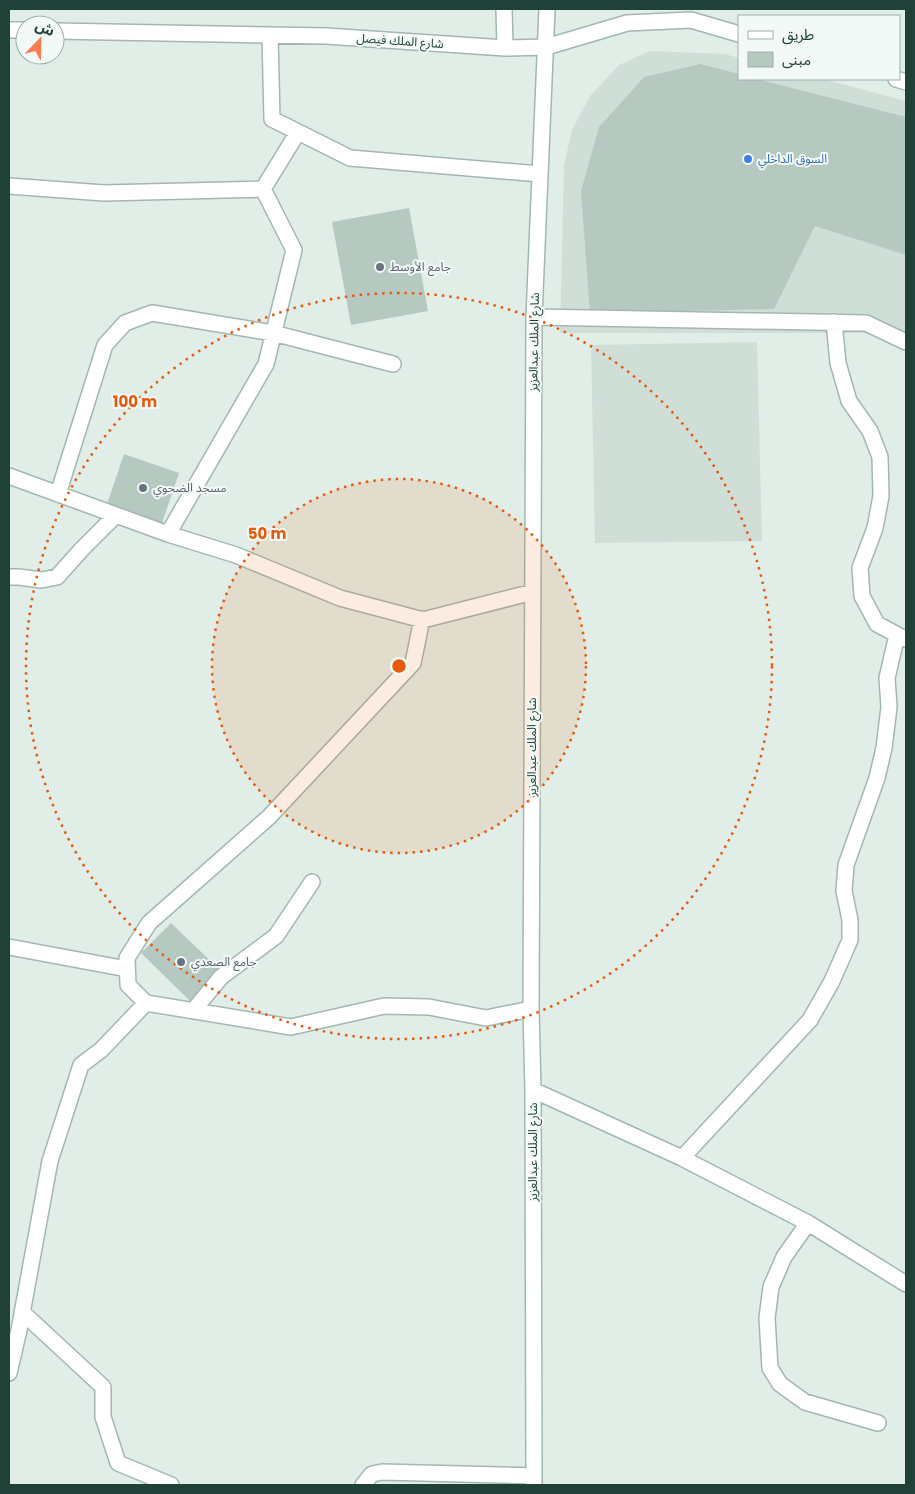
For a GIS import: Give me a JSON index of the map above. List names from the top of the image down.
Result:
{
  "streets": {
    "street": ["شارع الملك فيصل", "شارع الملك عبدالعزيز"]
  },
  "crossings": [
    ["شارع الملك فيصل", "شارع الملك عبدالعزيز"]
  ],
  "places": [
    "السوق الداخلي",
    "جامع الأوسط",
    "مسجد الضحوي",
    "جامع الصعدي"
  ],
  "legend": ["طريق", "مبنى"],
  "north": "top right",
  "rings": ["100 m", "50 m"]
}
